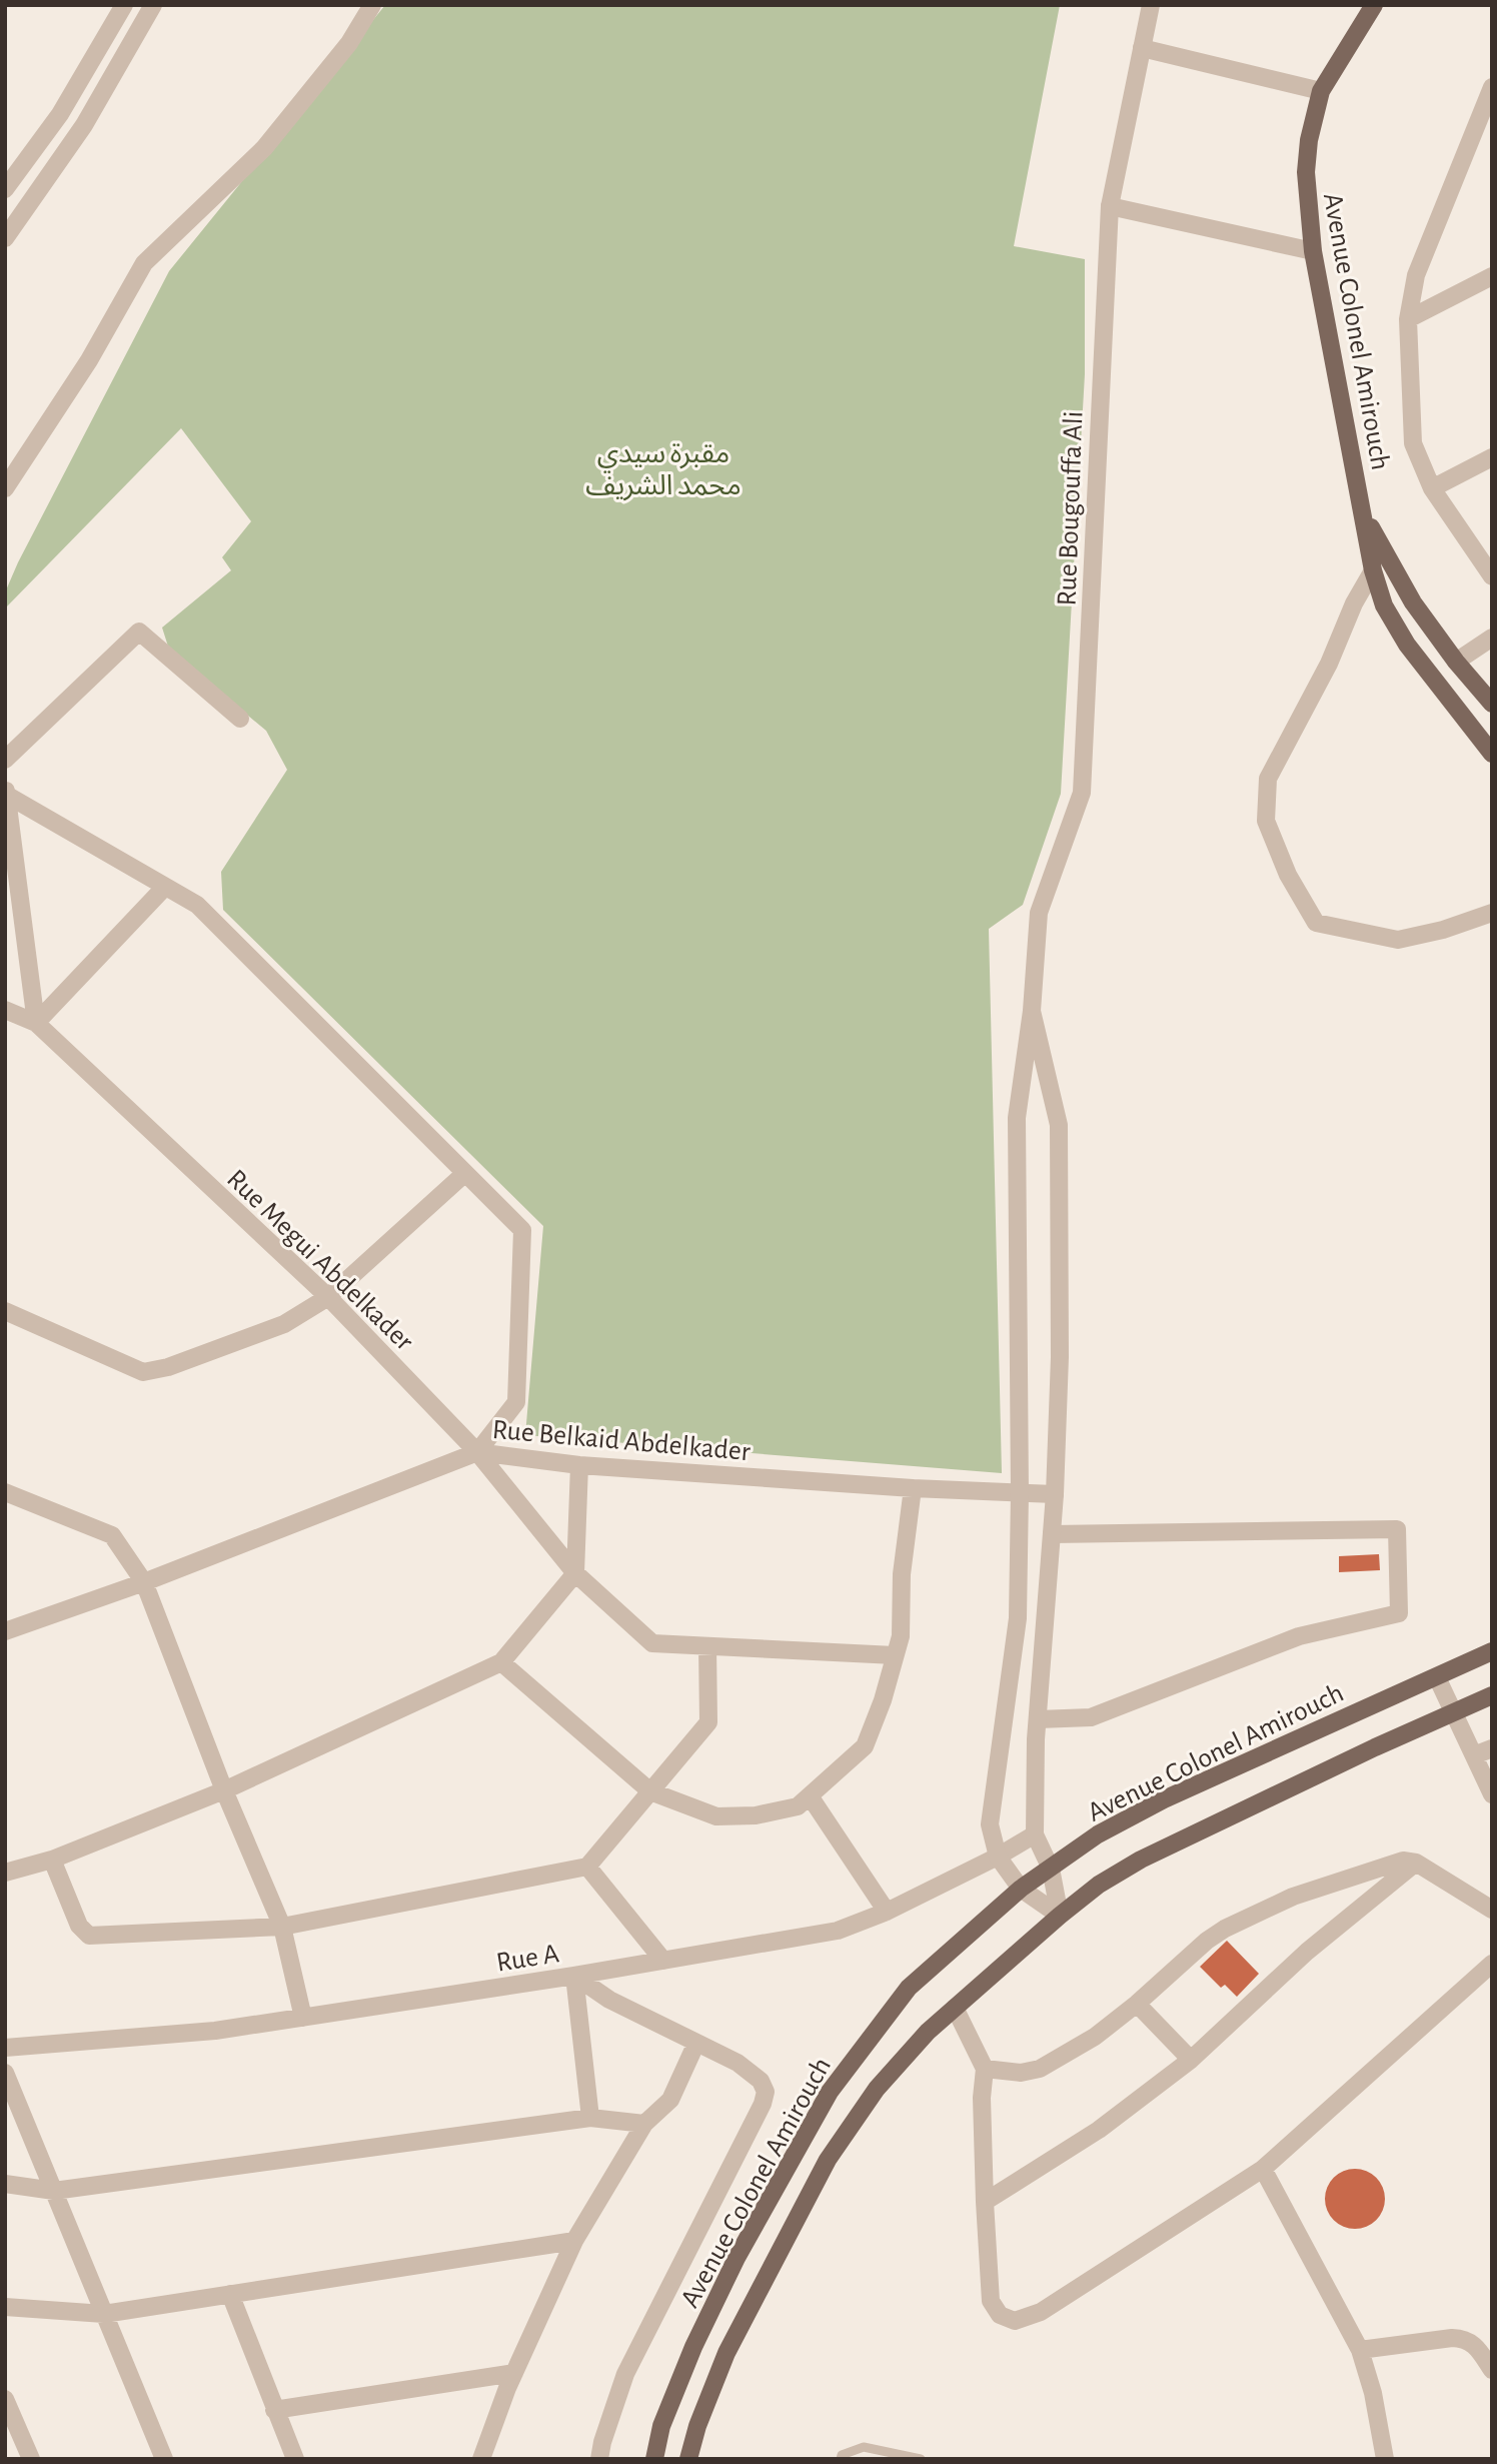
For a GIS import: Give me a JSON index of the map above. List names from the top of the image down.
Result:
{
  "streets": {
    "main road": ["Avenue Colonel Amirouch"],
    "street": [
      "Rue Bougouffa Ali",
      "Rue Megui Abdelkader",
      "Rue Belkaid Abdelkader",
      "Rue A"
    ]
  },
  "crossings": [
    ["Rue Megui Abdelkader", "Rue Belkaid Abdelkader"]
  ],
  "parks": ["مقبرة سيدي محمد الشريف"]
}
